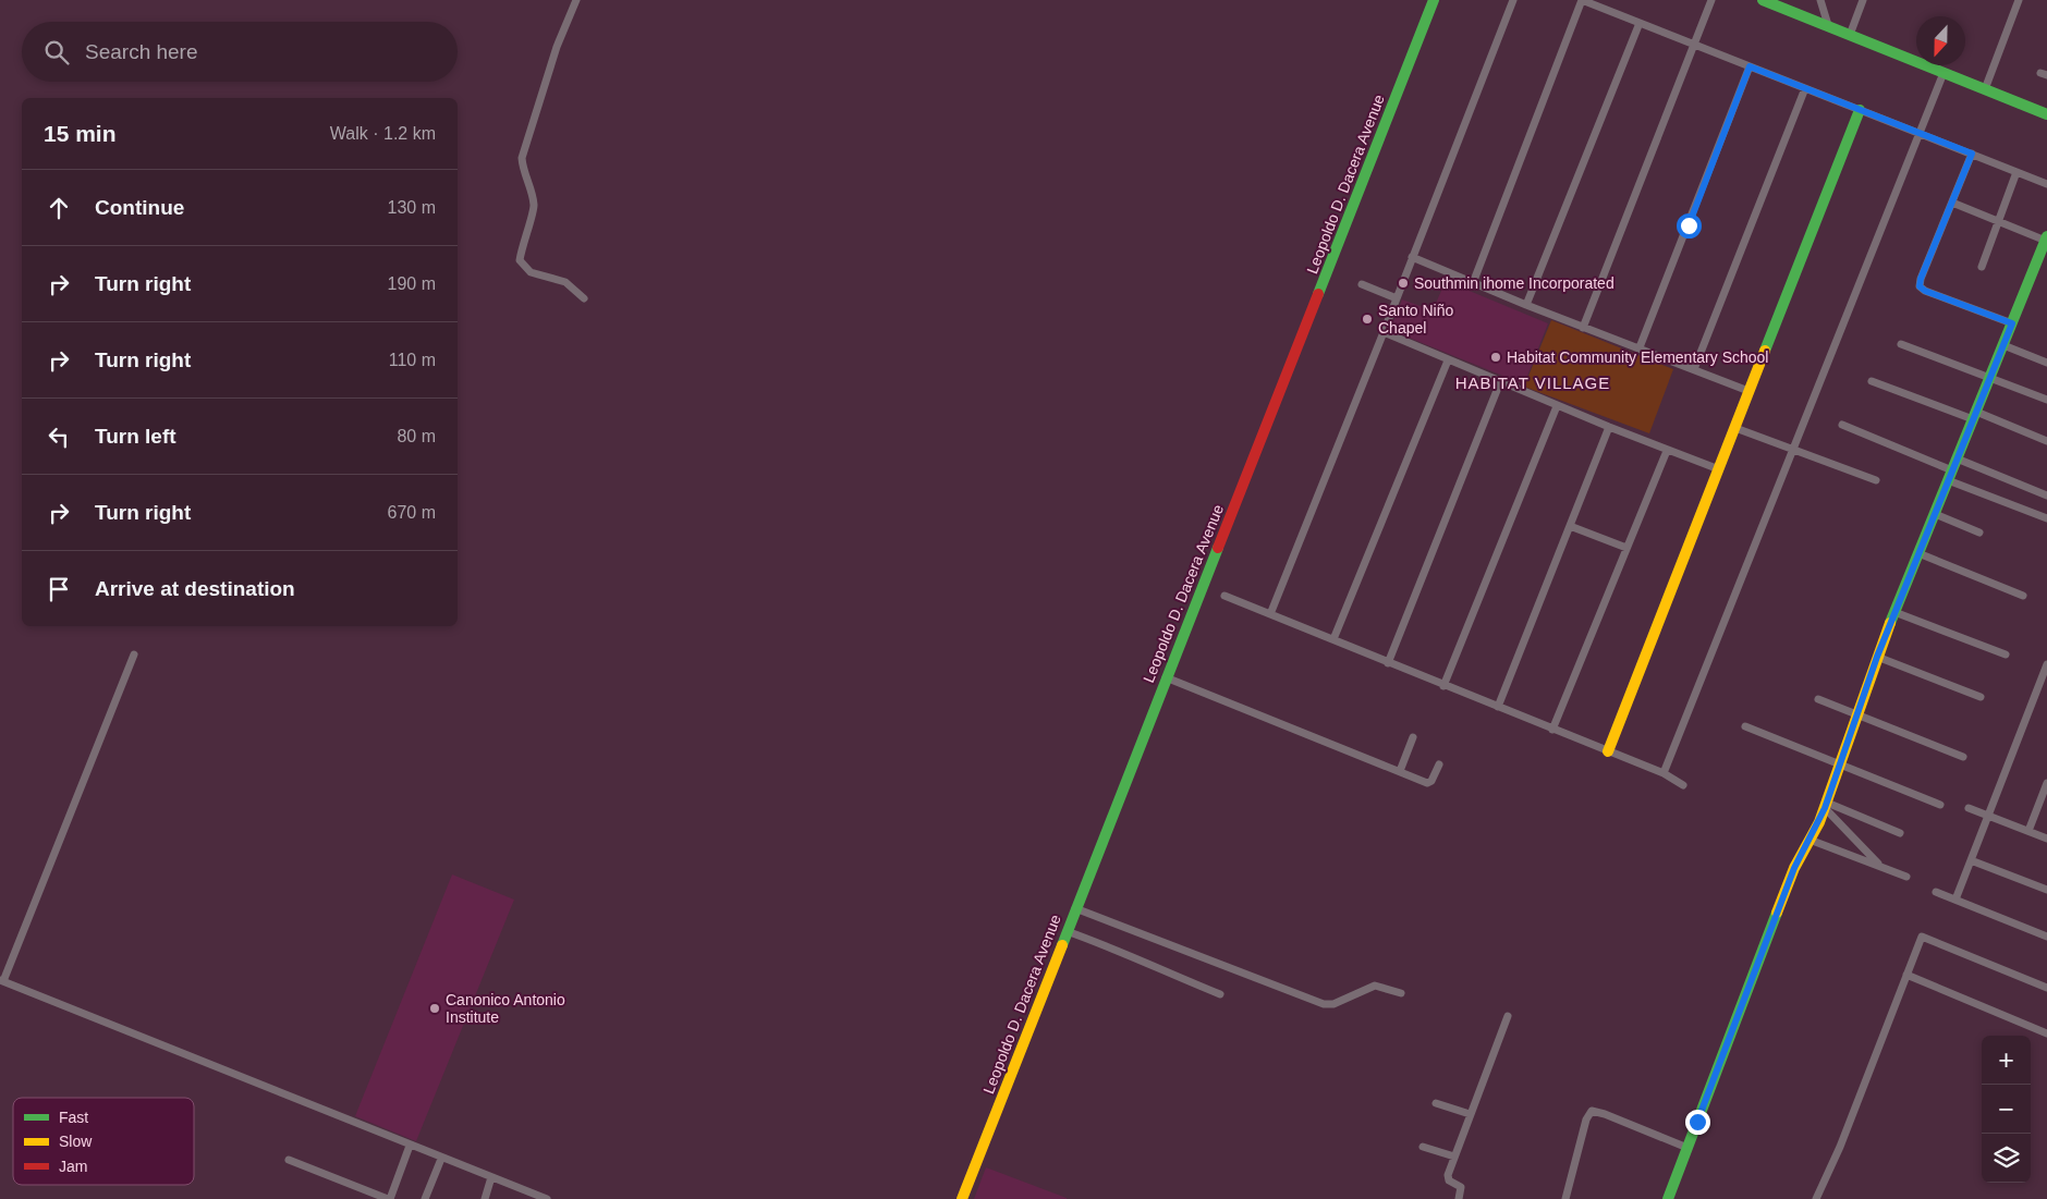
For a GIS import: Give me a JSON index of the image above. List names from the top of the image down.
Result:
{
  "streets": {
    "main road": ["Leopoldo D. Dacera Avenue"]
  },
  "districts": ["HABITAT VILLAGE"],
  "places": [
    "Southmin ihome Incorporated",
    "Santo Niño Chapel",
    "Habitat Community Elementary School",
    "Canonico Antonio Institute"
  ],
  "legend": ["Fast", "Slow", "Jam"],
  "north": "bottom",
  "page": {
    "search": "Search here",
    "heading": ["15 min", "Walk · 1.2 km"],
    "list": [
      ["Continue", "130 m"],
      ["Turn right", "190 m"],
      ["Turn right", "110 m"],
      ["Turn left", "80 m"],
      ["Turn right", "670 m"],
      "Arrive at destination"
    ],
    "map_buttons": ["+", "−"]
  }
}
